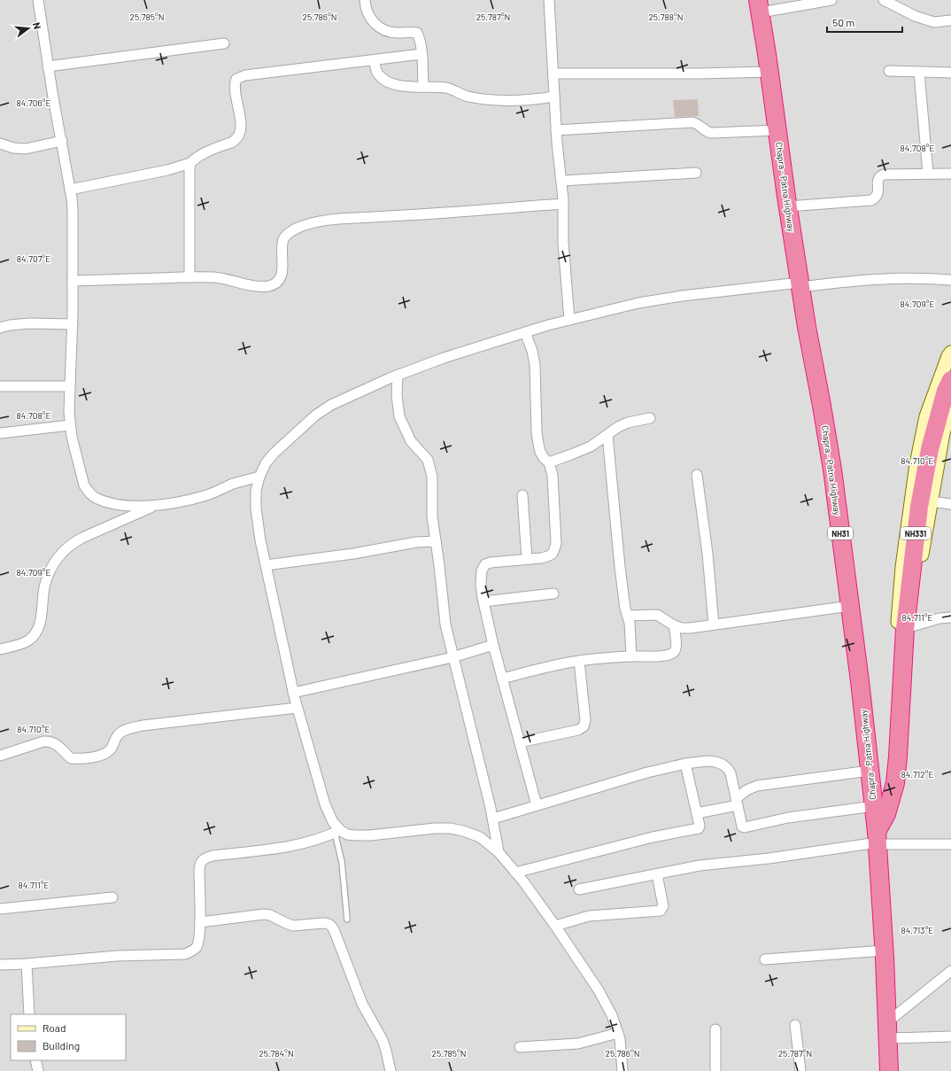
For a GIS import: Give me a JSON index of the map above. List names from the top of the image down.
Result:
{
  "streets": {
    "highway": ["Chapra - Patna Highway", "NH31", "NH331"]
  },
  "crossings": [
    ["Chapra - Patna Highway", "NH331"]
  ],
  "legend": ["Road", "Building"],
  "scale_bar": "50 m",
  "north": "right",
  "coordinates": [
    "25.785°N",
    "25.786°N",
    "25.787°N",
    "25.788°N",
    "84.706°E",
    "84.708°E",
    "84.707°E",
    "84.709°E",
    "84.710°E",
    "84.711°E",
    "84.712°E",
    "84.713°E",
    "25.784°N"
  ]
}
